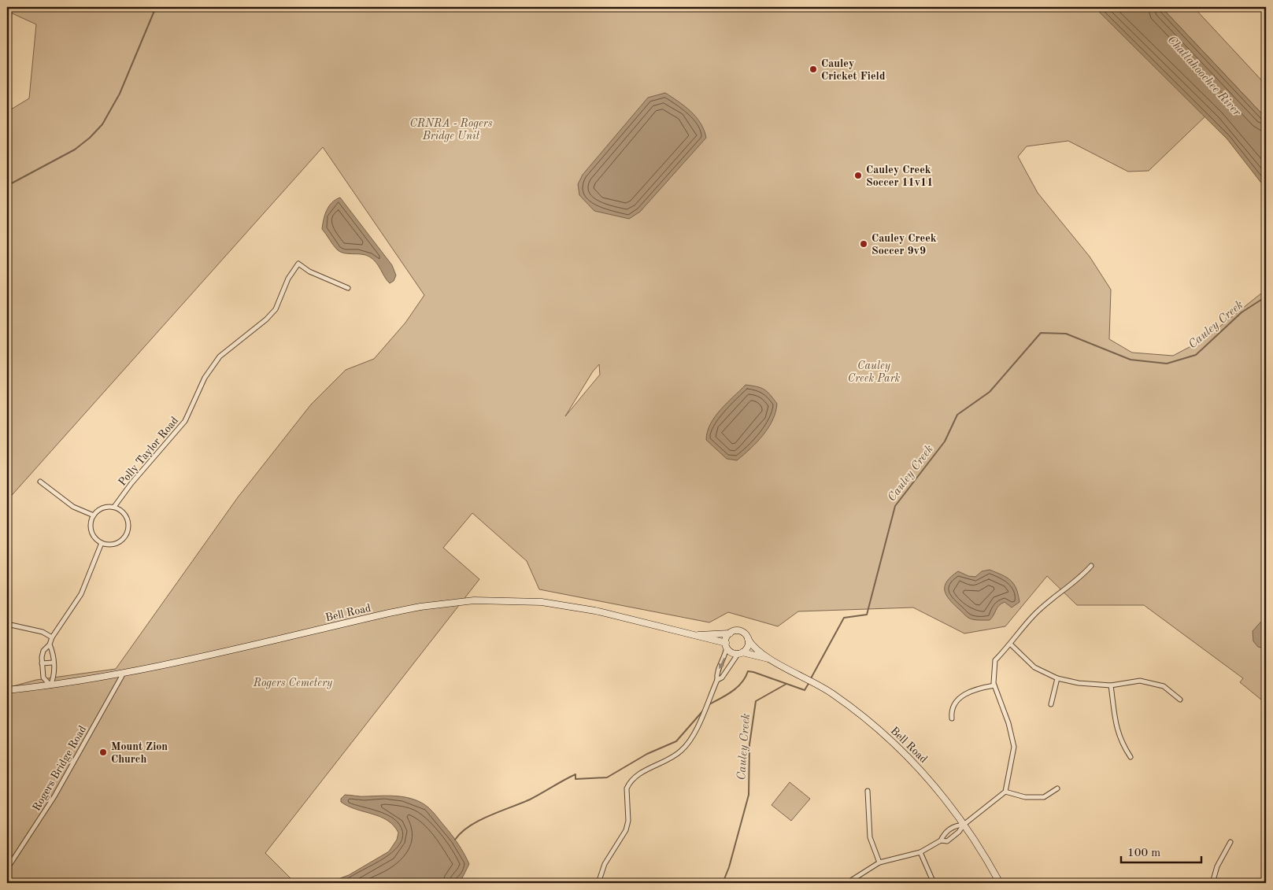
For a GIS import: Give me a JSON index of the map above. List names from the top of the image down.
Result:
{
  "streets": {
    "street": ["Polly Taylor Road", "Bell Road", "Rogers Bridge Road"]
  },
  "crossings": [
    ["Bell Road", "Rogers Bridge Road"]
  ],
  "water": ["Chattahoochee River", "Cauley Creek"],
  "parks": ["CRNRA - Rogers Bridge Unit", "Cauley Creek Park", "Rogers Cemetery"],
  "places": [
    "Cauley Cricket Field",
    "Cauley Creek Soccer 11v11",
    "Cauley Creek Soccer 9v9",
    "Mount Zion Church"
  ],
  "scale_bar": "100 m"
}
